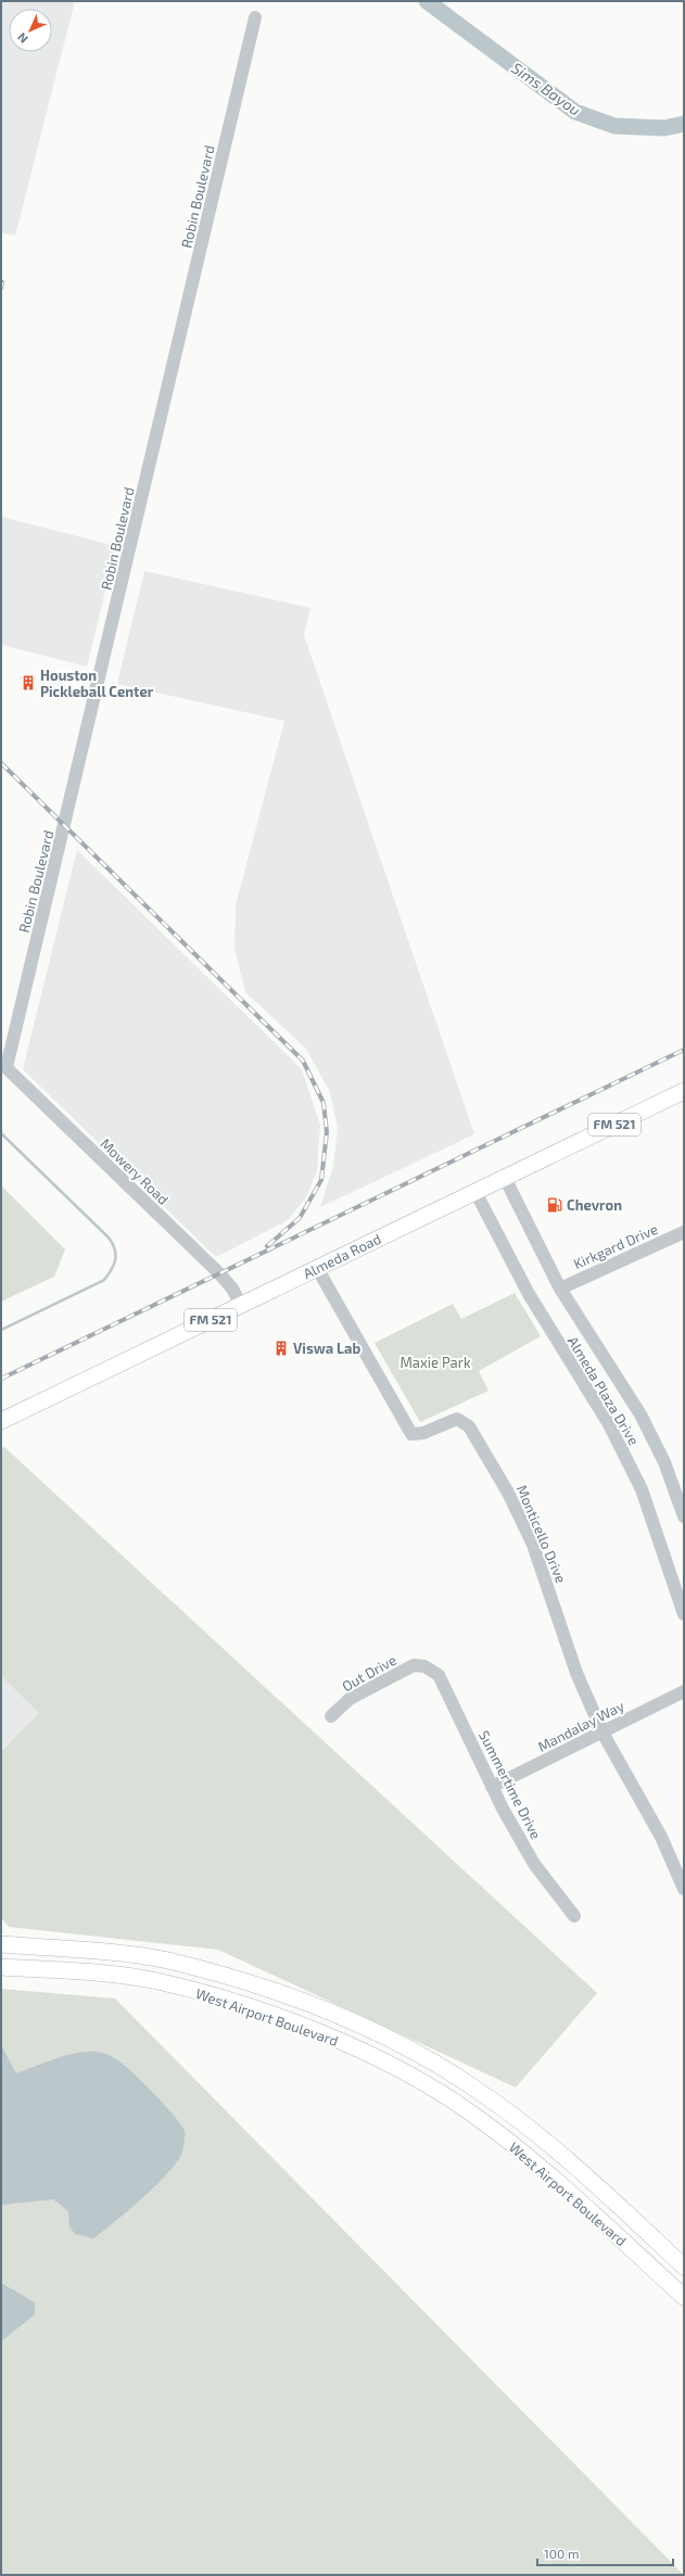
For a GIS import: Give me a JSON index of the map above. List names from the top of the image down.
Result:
{
  "streets": {
    "main road": ["FM 521", "Almeda Road", "West Airport Boulevard"],
    "street": [
      "Robin Boulevard",
      "Mowery Road",
      "Kirkgard Drive",
      "Almeda Plaza Drive",
      "Monticello Drive",
      "Out Drive",
      "Mandalay Way",
      "Summertime Drive"
    ]
  },
  "crossings": [
    ["Robin Boulevard", "Mowery Road"],
    ["Mowery Road", "Almeda Road"],
    ["Kirkgard Drive", "Almeda Plaza Drive"],
    ["Almeda Road", "Almeda Plaza Drive"],
    ["Almeda Road", "Monticello Drive"],
    ["Monticello Drive", "Mandalay Way"],
    ["Out Drive", "Summertime Drive"],
    ["Mandalay Way", "Summertime Drive"]
  ],
  "water": ["Sims Bayou"],
  "parks": ["Maxie Park"],
  "places": {
    "building": ["Houston Pickleball Center", "Viswa Lab"],
    "fuel station": ["Chevron"]
  },
  "scale_bar": "100 m",
  "north": "bottom left"
}
